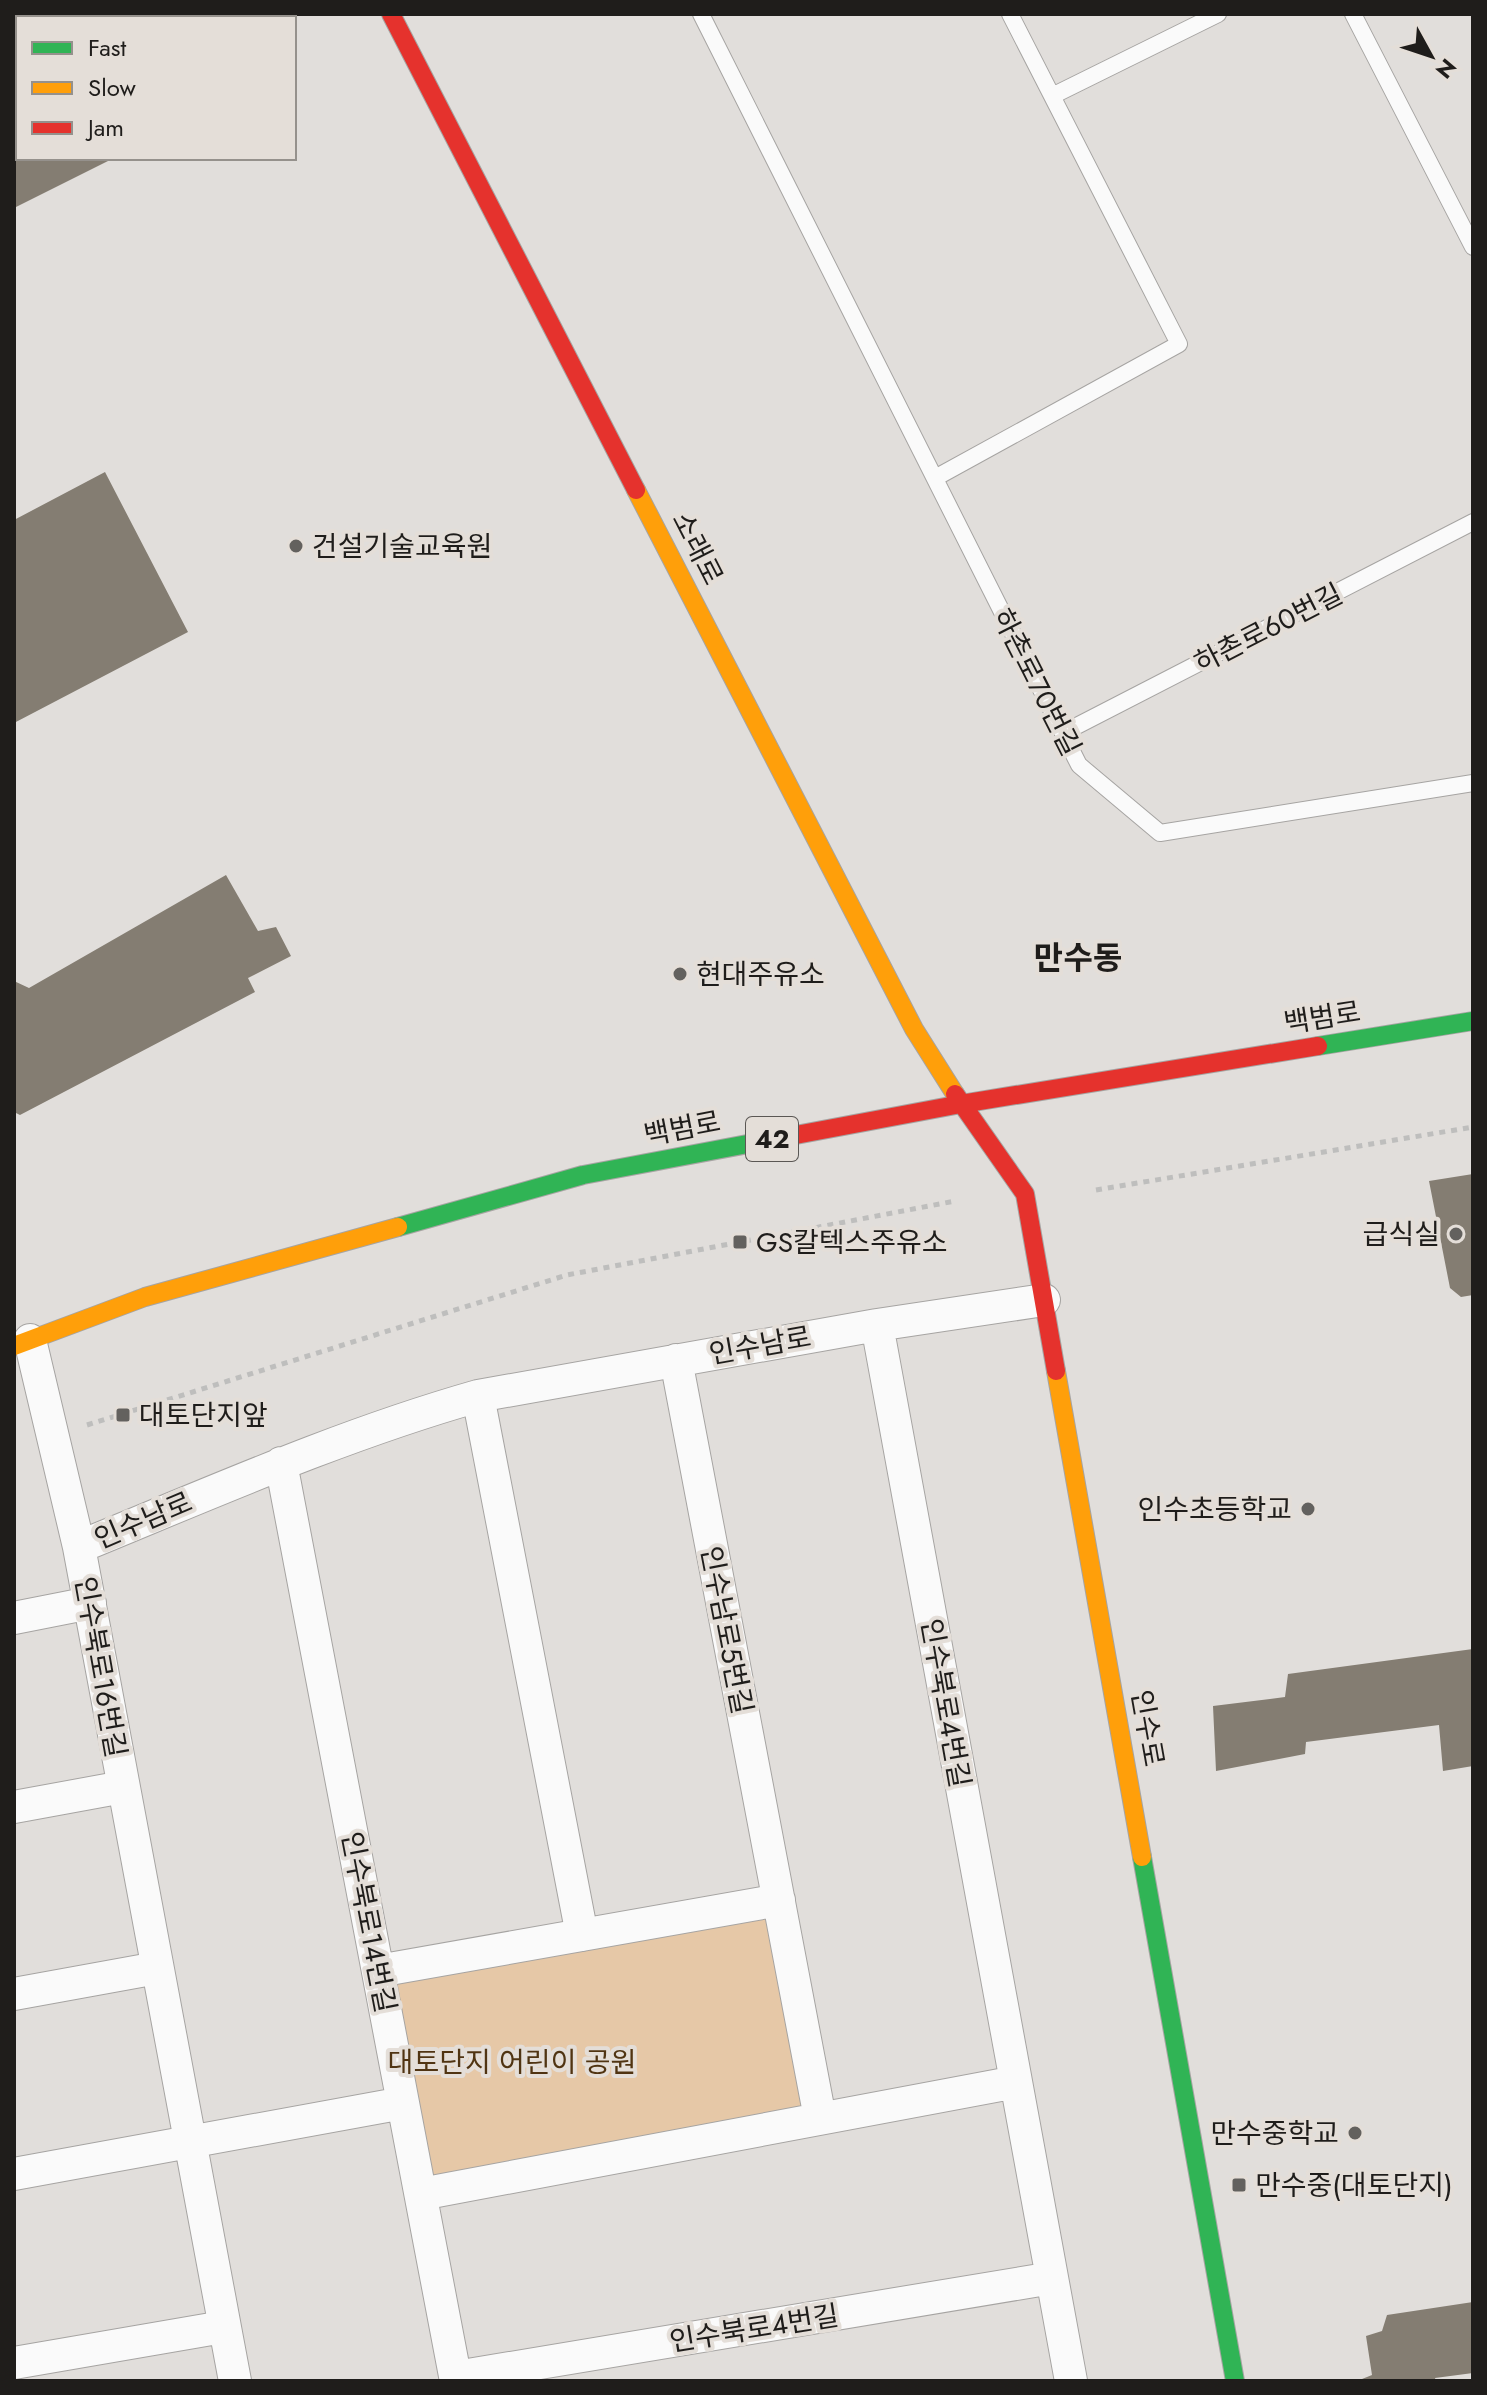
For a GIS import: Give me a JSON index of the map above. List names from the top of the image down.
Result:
{
  "streets": {
    "main road": [
      "소래로",
      "백범로",
      "42",
      "인수로"
    ],
    "street": [
      "인수남로",
      "인수남로5번길",
      "인수북로16번길",
      "인수북로4번길",
      "인수북로14번길"
    ],
    "lane": ["하촌로60번길", "하촌로70번길"]
  },
  "crossings": [
    ["소래로", "백범로"],
    ["소래로", "인수로"],
    ["하촌로60번길", "하촌로70번길"],
    ["백범로", "인수북로16번길"],
    ["백범로", "인수로"],
    ["인수남로", "인수남로5번길"],
    ["인수남로", "인수북로16번길"],
    ["인수남로", "인수북로4번길"],
    ["인수남로", "인수로"],
    ["인수남로", "인수북로14번길"],
    ["인수북로4번길", "인수북로14번길"]
  ],
  "districts": ["만수동"],
  "parks": ["대토단지 어린이 공원"],
  "places": {
    "other": [
      "건설기술교육원",
      "현대주유소",
      "급식실",
      "인수초등학교",
      "만수중학교"
    ],
    "transit": ["GS칼텍스주유소", "대토단지앞", "만수중(대토단지)"]
  },
  "legend": ["Fast", "Slow", "Jam"],
  "north": "bottom right"
}
